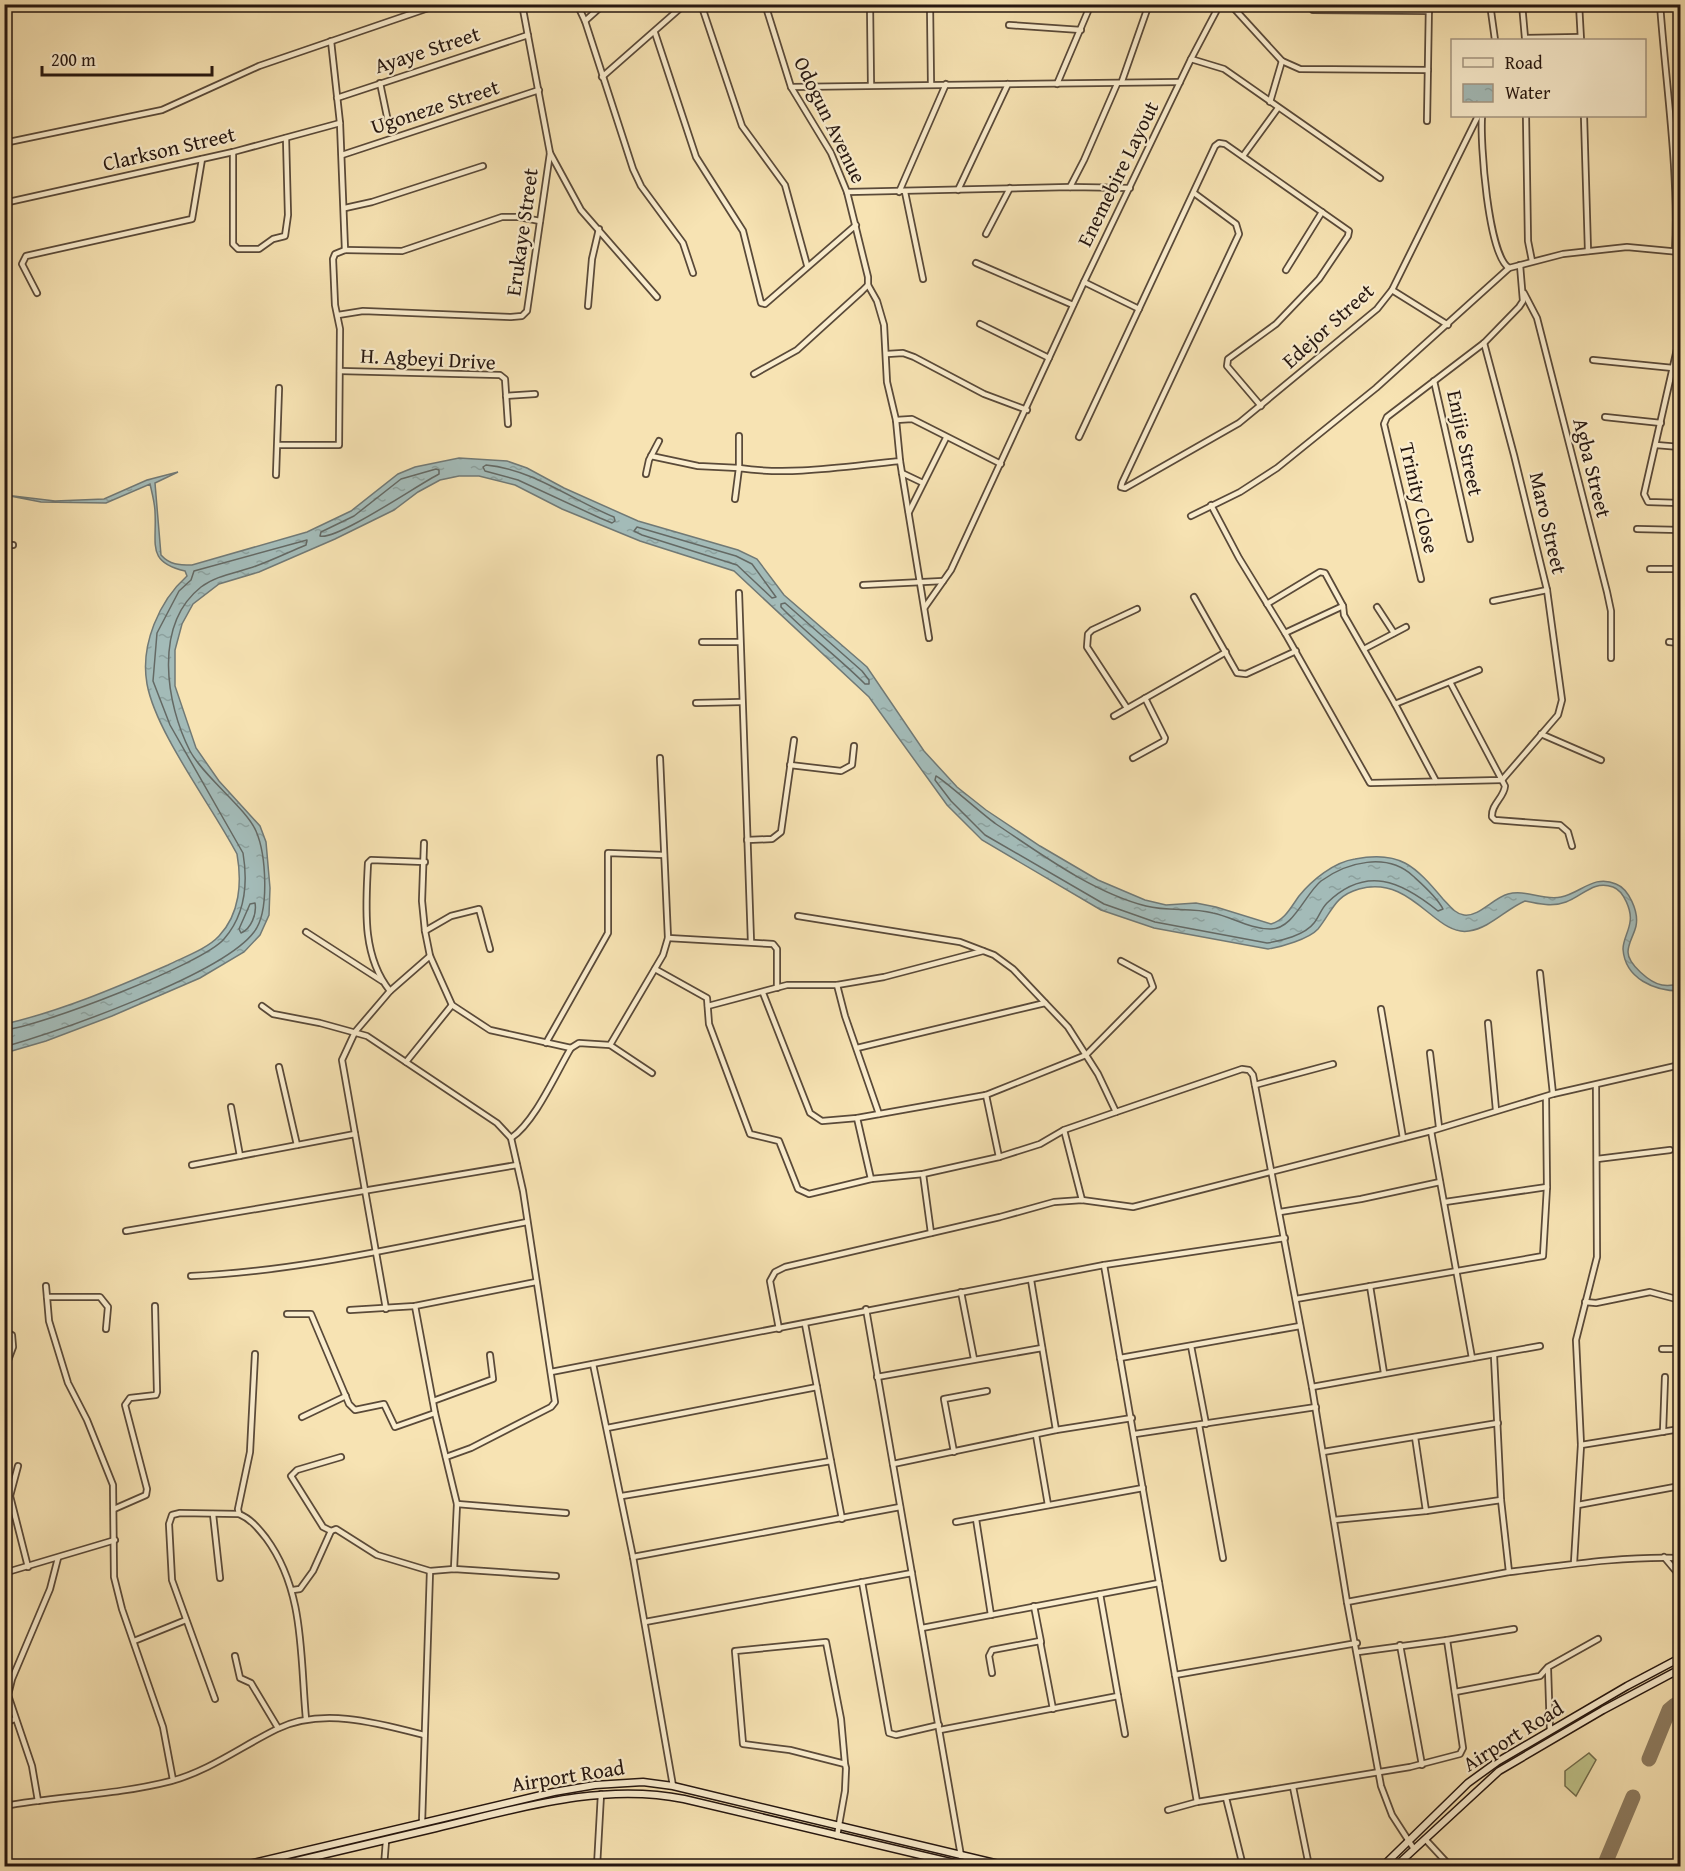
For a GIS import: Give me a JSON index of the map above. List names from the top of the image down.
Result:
{
  "streets": {
    "main road": ["Airport Road"],
    "street": [
      "Ayaye Street",
      "Ugoneze Street",
      "Odogun Avenue",
      "Clarkson Street",
      "Enemebire Layout",
      "Erukaye Street",
      "Edejor Street",
      "H. Agbeyi Drive",
      "Enijie Street",
      "Agba Street",
      "Trinity Close",
      "Maro Street"
    ]
  },
  "crossings": [
    ["Ayaye Street", "Erukaye Street"],
    ["Ugoneze Street", "Erukaye Street"],
    ["Odogun Avenue", "Enemebire Layout"],
    ["Enijie Street", "Trinity Close"]
  ],
  "legend": ["Road", "Water"],
  "scale_bar": "200 m"
}
